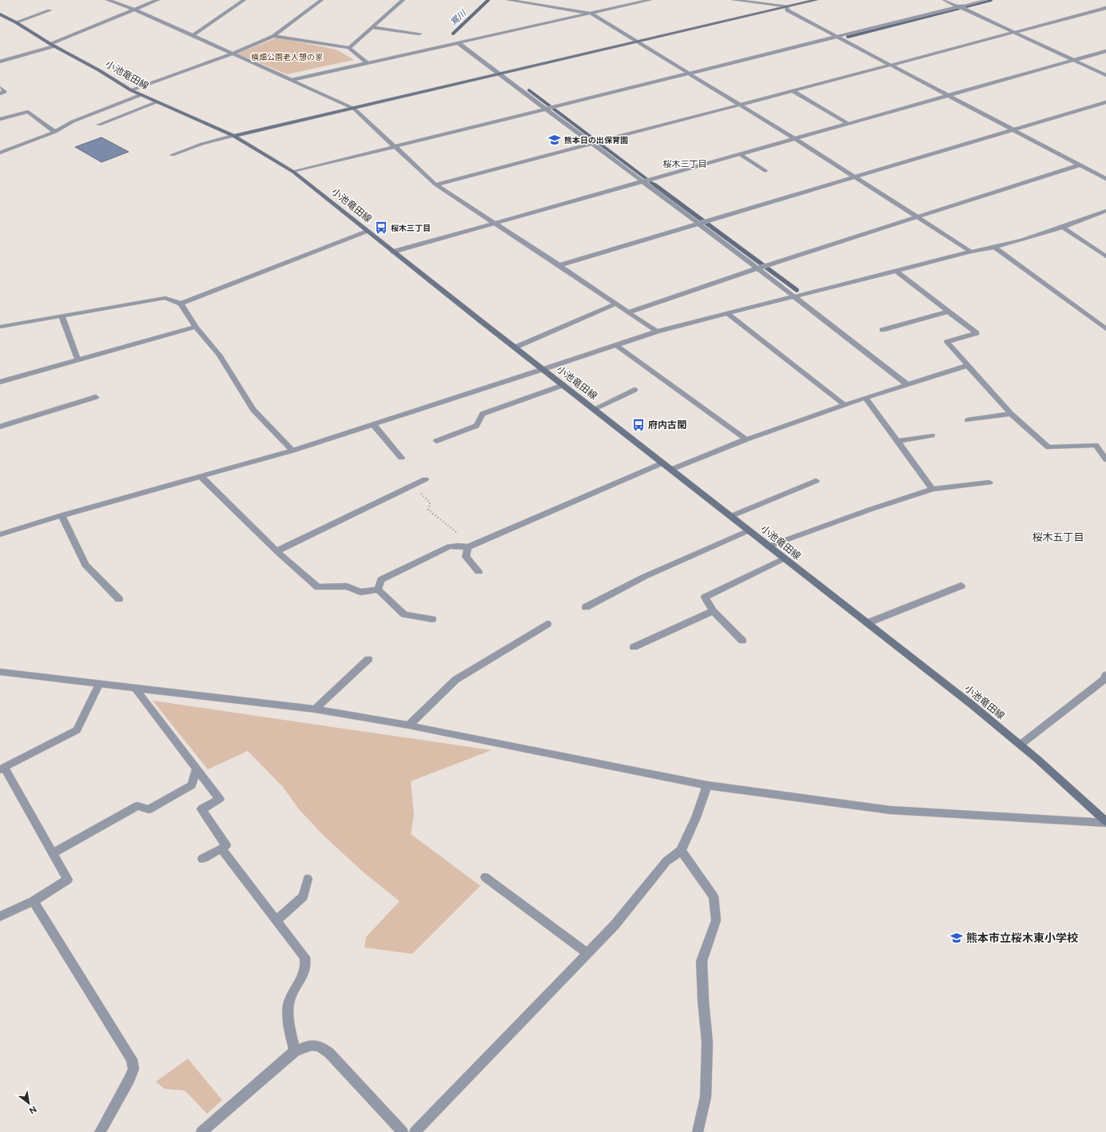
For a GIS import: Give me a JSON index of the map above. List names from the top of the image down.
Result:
{
  "streets": {
    "main road": ["小池竜田線"]
  },
  "districts": ["桜木三丁目", "桜木五丁目"],
  "water": ["鴬川"],
  "parks": ["横畑公園老人憩の家"],
  "places": {
    "school or university": ["熊本日の出保育園", "熊本市立桜木東小学校"],
    "bus stop": ["桜木三丁目", "府内古閑"]
  },
  "north": "bottom right"
}
